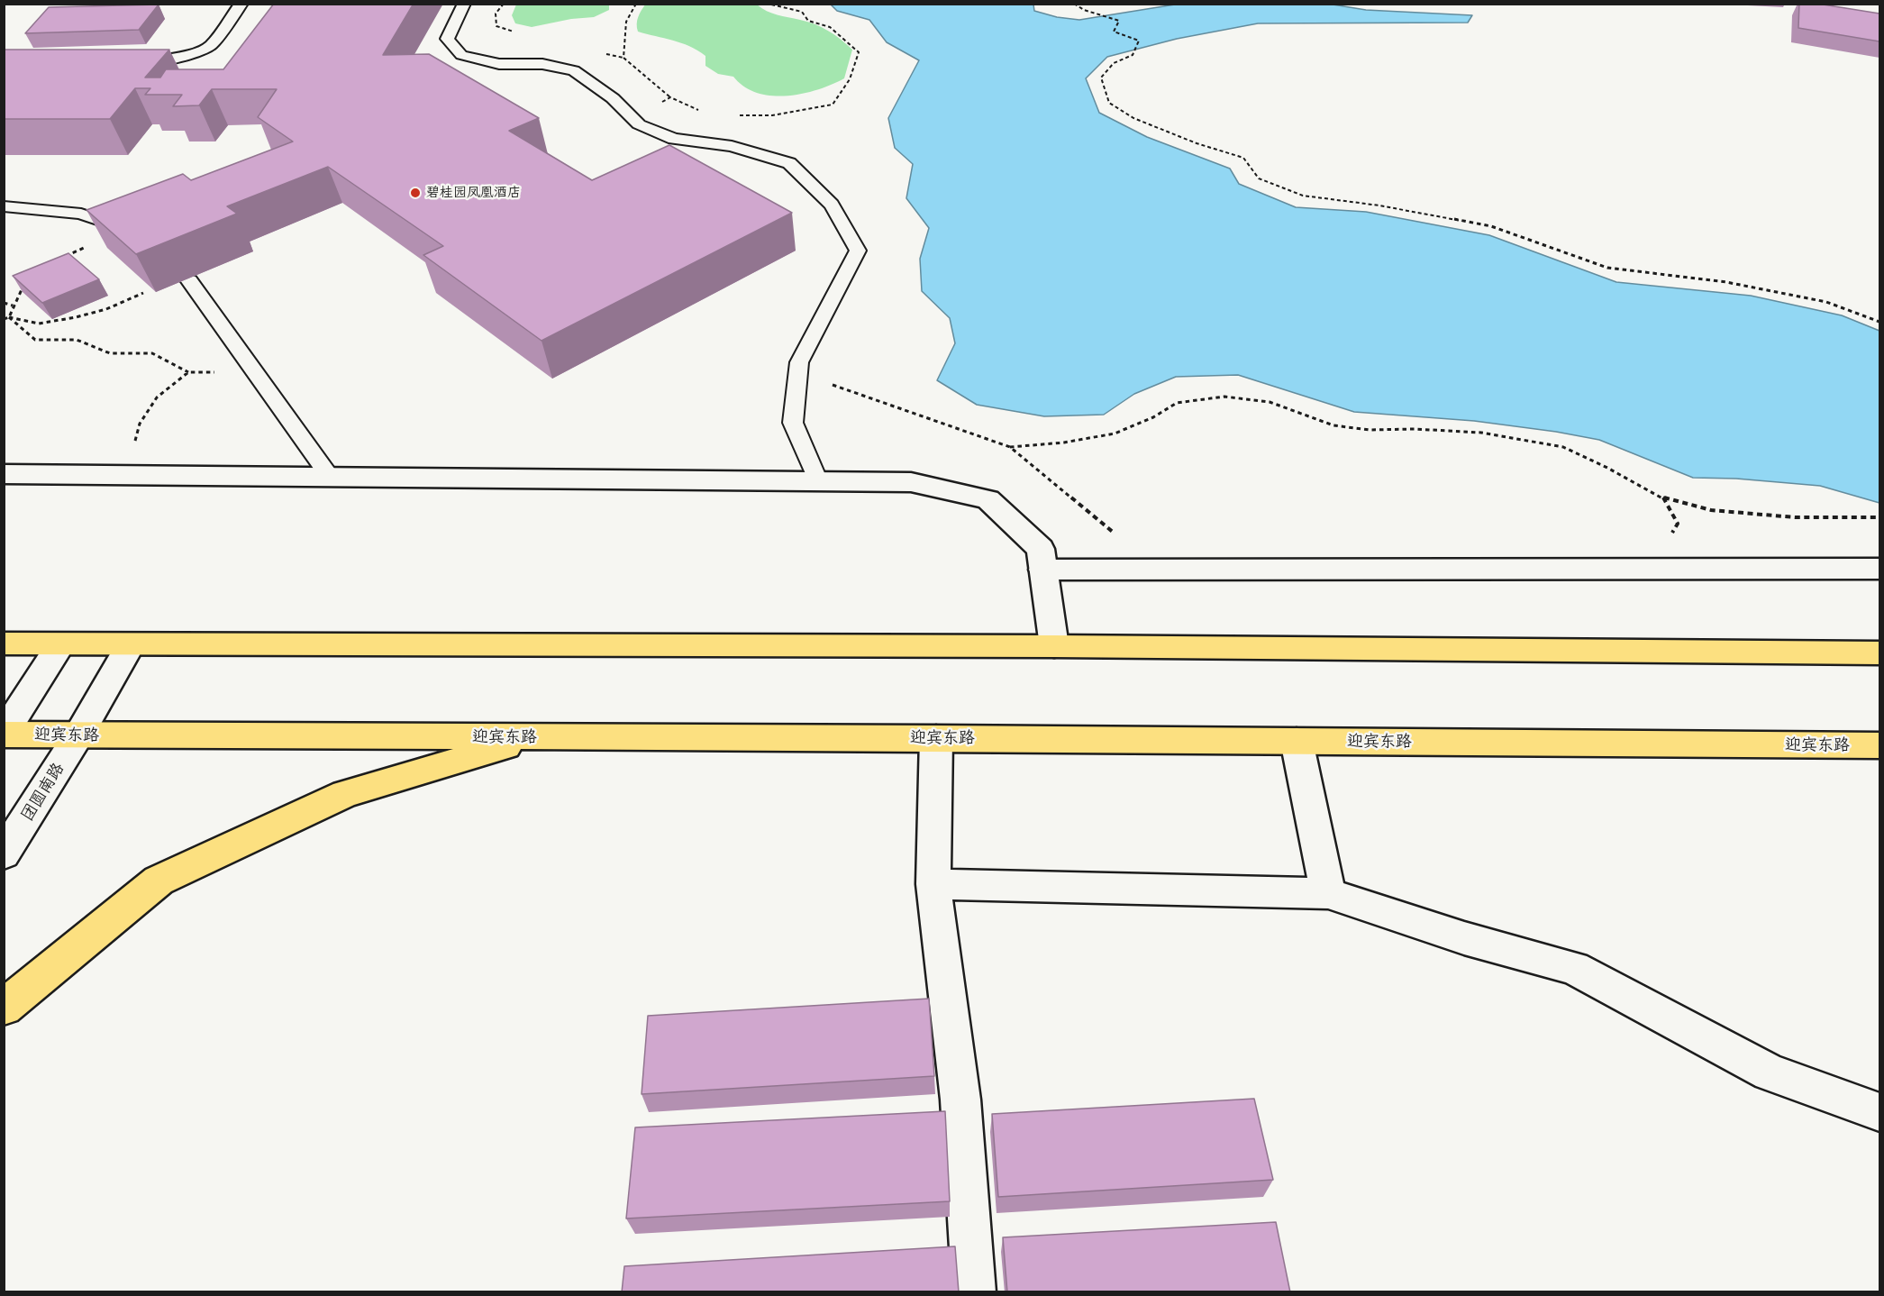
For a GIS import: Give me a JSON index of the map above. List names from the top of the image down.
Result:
{
  "streets": {
    "highway": ["迎宾东路"],
    "street": ["团圆南路"]
  },
  "crossings": [
    ["迎宾东路", "团圆南路"]
  ],
  "places": ["碧桂园凤凰酒店"]
}
